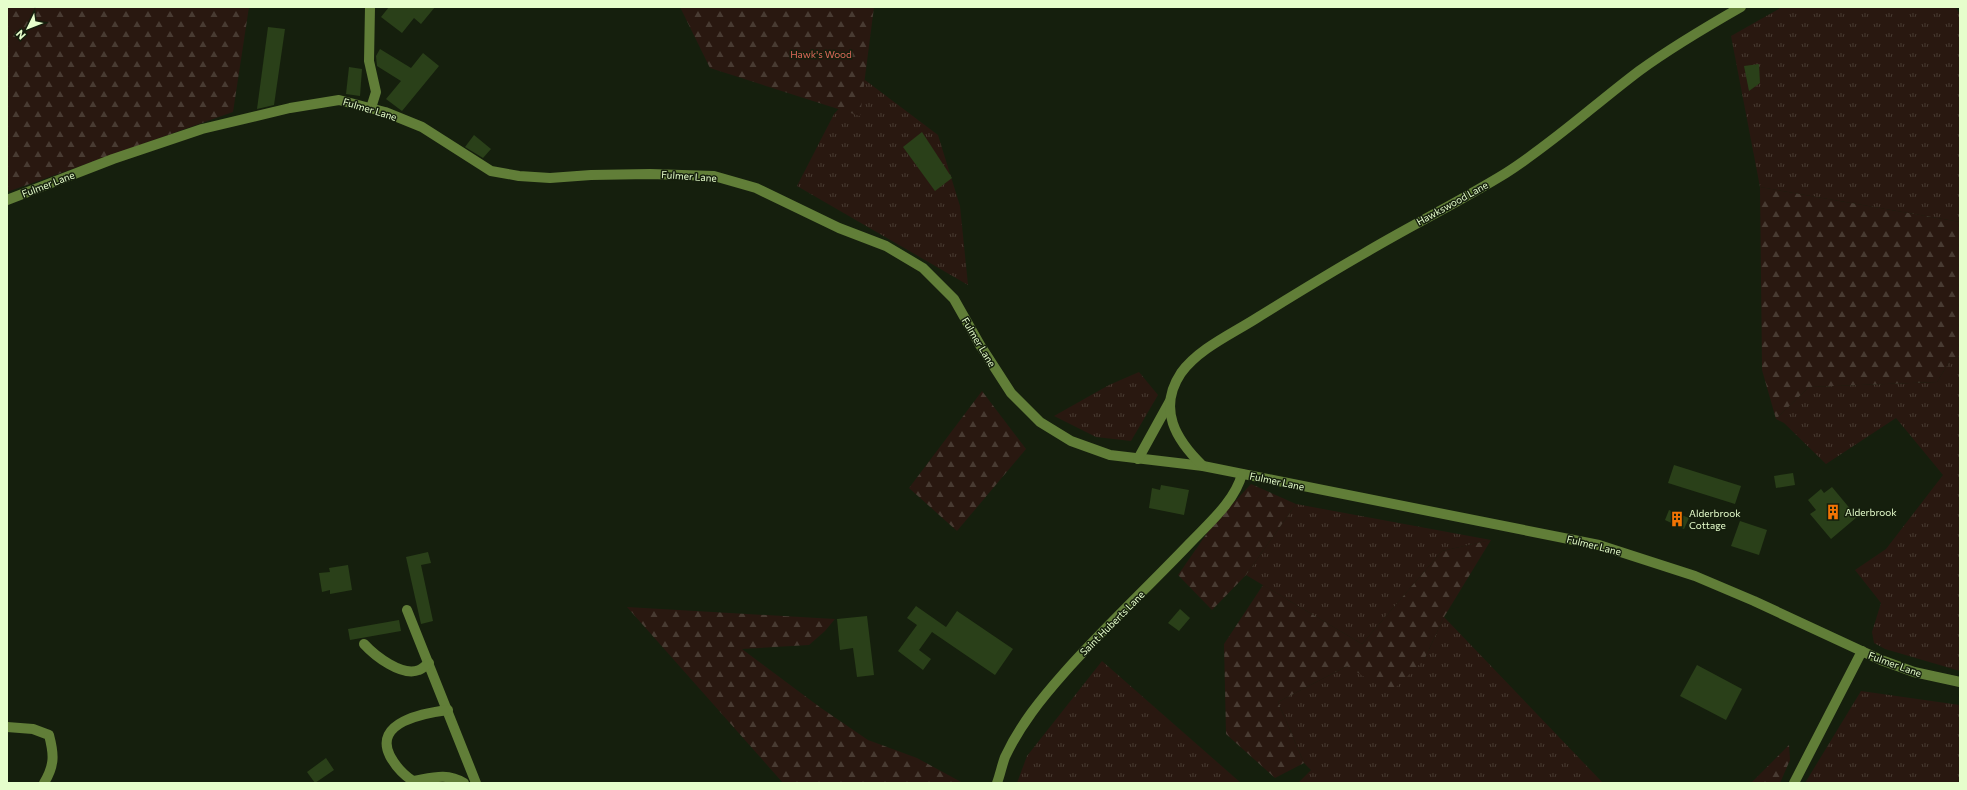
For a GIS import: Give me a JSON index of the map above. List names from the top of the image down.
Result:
{
  "streets": {
    "street": ["Fulmer Lane", "Hawkswood Lane", "Saint Huberts Lane"]
  },
  "crossings": [
    ["Fulmer Lane", "Hawkswood Lane"],
    ["Fulmer Lane", "Saint Huberts Lane"]
  ],
  "parks": ["Hawk's Wood"],
  "places": {
    "building": ["Alderbrook", "Alderbrook Cottage"]
  },
  "north": "bottom left"
}
